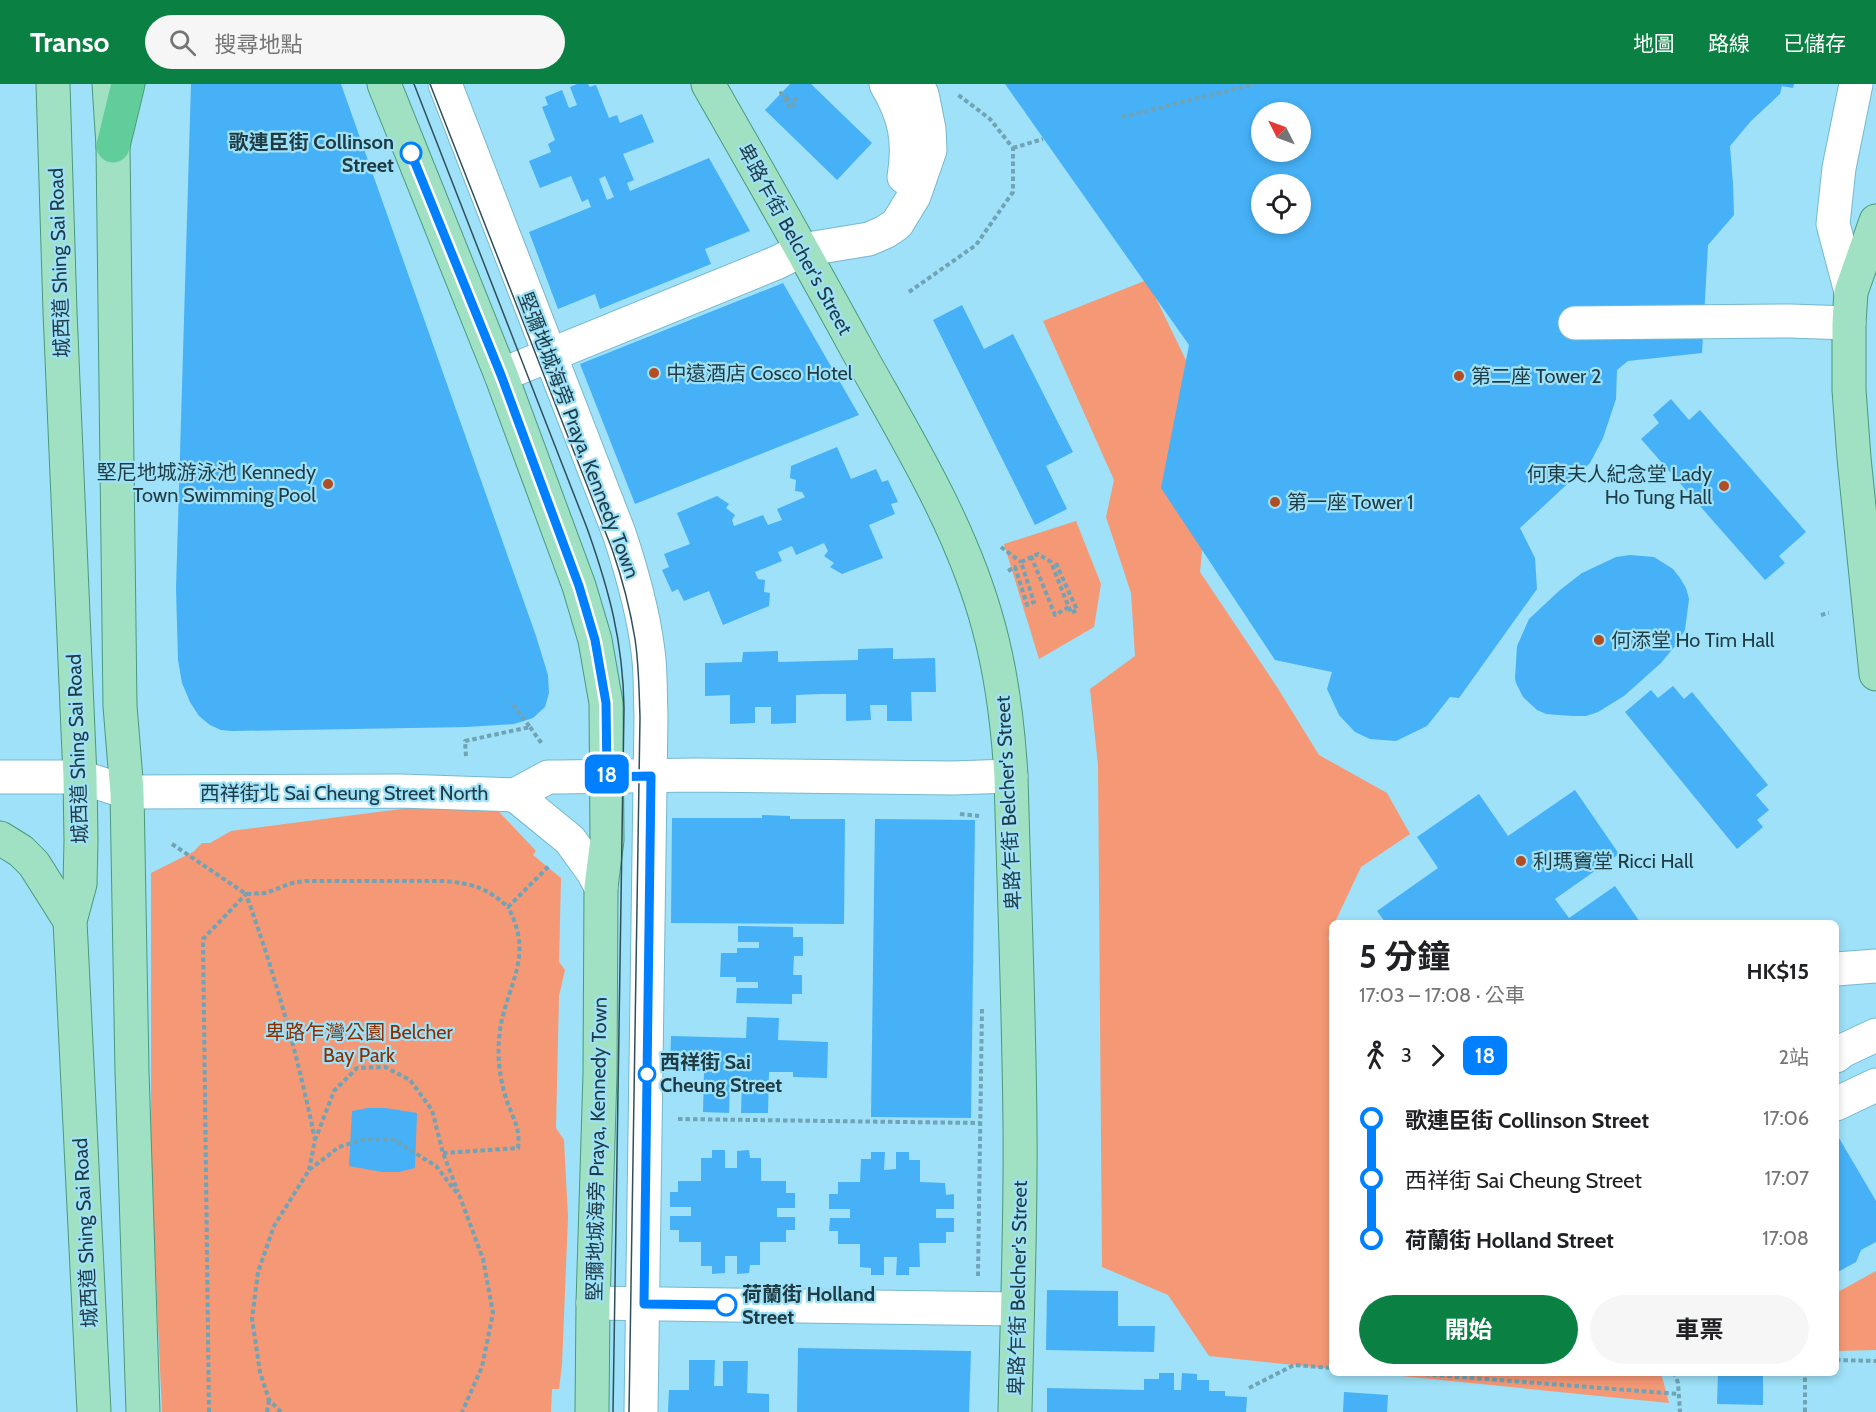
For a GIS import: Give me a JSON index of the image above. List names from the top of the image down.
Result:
{
  "streets": {
    "main road": ["卑路乍街 Belcher's Street", "城西道 Shing Sai Road", "堅彌地城海旁 Praya, Kennedy Town"],
    "street": ["西祥街北 Sai Cheung Street North"]
  },
  "crossings": [
    ["城西道 Shing Sai Road", "西祥街北 Sai Cheung Street North"],
    ["堅彌地城海旁 Praya, Kennedy Town", "西祥街北 Sai Cheung Street North"]
  ],
  "parks": ["卑路乍灣公園 Belcher Bay Park"],
  "places": [
    "歌連臣街 Collinson Street",
    "中遠酒店 Cosco Hotel",
    "第二座 Tower 2",
    "堅尼地城游泳池 Kennedy Town Swimming Pool",
    "何東夫人紀念堂 Lady Ho Tung Hall",
    "第一座 Tower 1",
    "何添堂 Ho Tim Hall",
    "利瑪竇堂 Ricci Hall",
    "西祥街 Sai Cheung Street",
    "荷蘭街 Holland Street"
  ],
  "lines": ["bus line 18"],
  "north": "top left",
  "page": {
    "header": "Transo",
    "search": "搜尋地點",
    "nav": ["地圖", "路線", "已儲存"],
    "on_map": "18",
    "heading": ["5 分鐘", "17:03 – 17:08 · 公車", "HK$15"],
    "legs": ["3", "18", "2站"],
    "list": [
      {
        "name": "歌連臣街 Collinson Street",
        "value": "17:06"
      },
      {
        "name": "西祥街 Sai Cheung Street",
        "value": "17:07"
      },
      {
        "name": "荷蘭街 Holland Street",
        "value": "17:08"
      }
    ],
    "buttons": ["開始", "車票"]
  }
}
